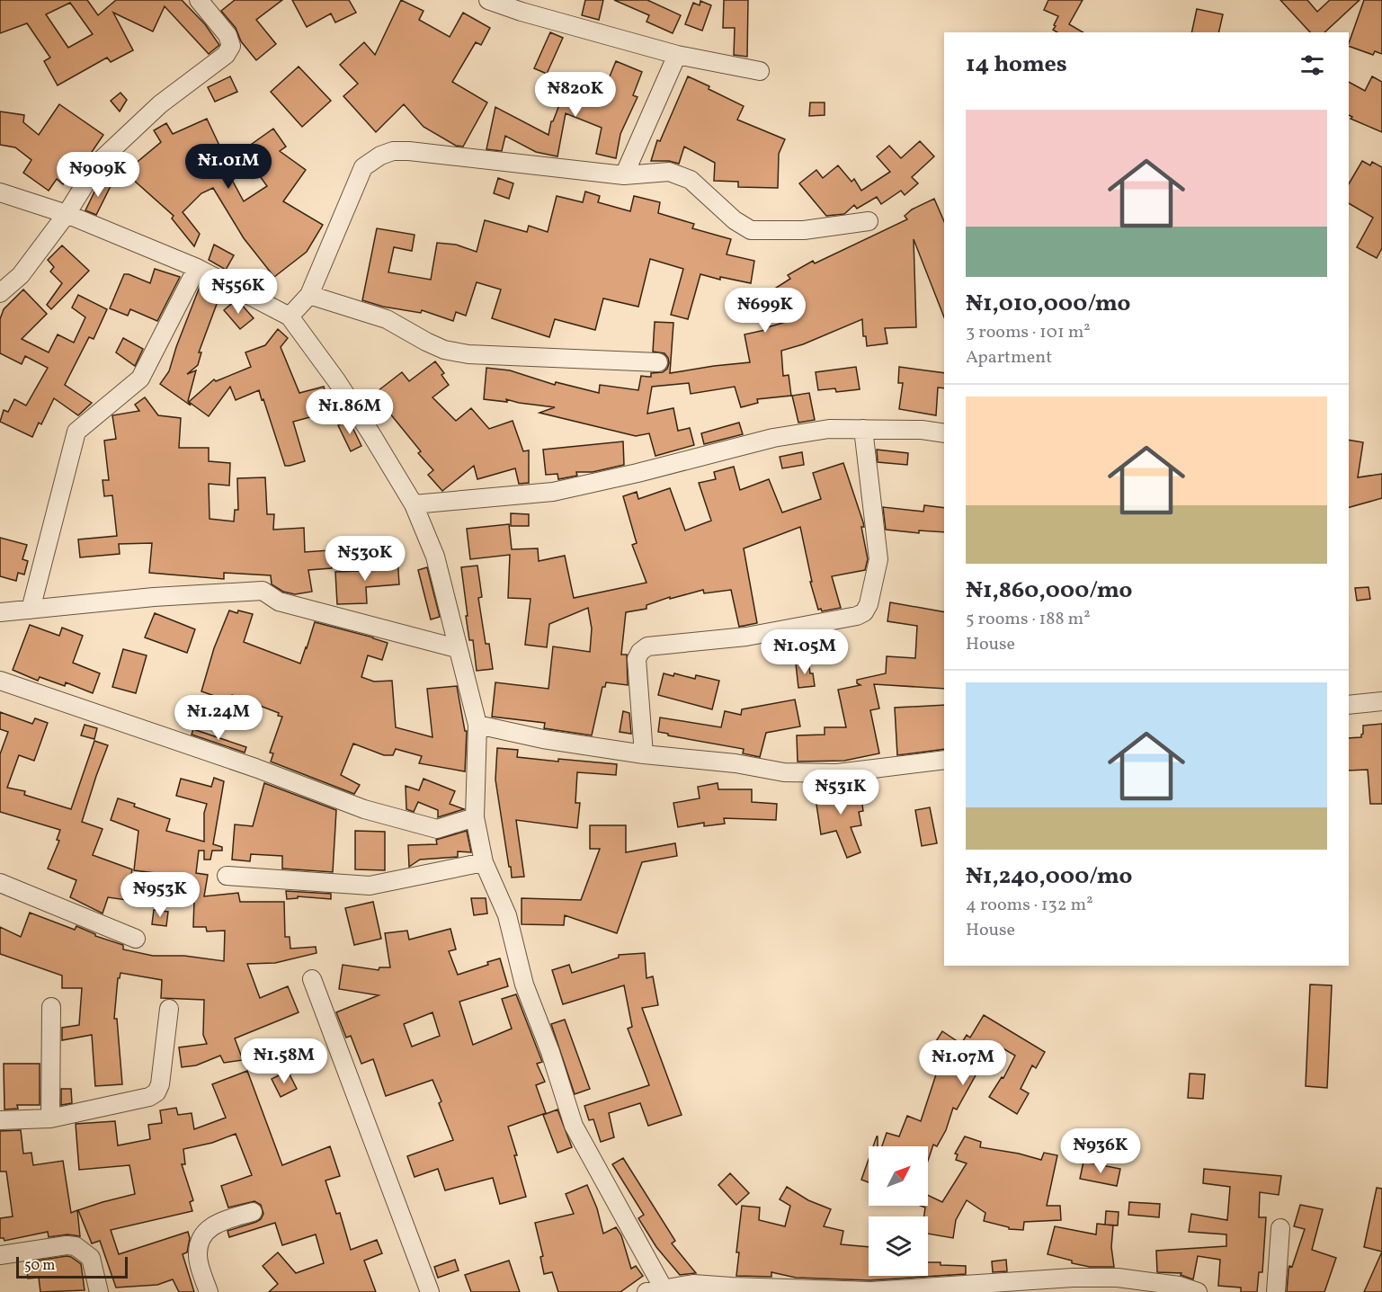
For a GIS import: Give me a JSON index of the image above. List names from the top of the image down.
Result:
{
  "scale_bar": "50 m",
  "north": "top right",
  "page": {
    "heading": "14 homes",
    "price": [
      "₦820K",
      "₦1.01M",
      "₦909K",
      "₦556K",
      "₦699K",
      "₦1.86M",
      "₦530K",
      "₦1.05M",
      "₦1.24M",
      "₦531K",
      "₦953K",
      "₦1.58M",
      "₦1.07M",
      "₦936K"
    ],
    "list": [
      {
        "name": "₦1,010,000/mo",
        "note": "3 rooms · 101 m² · Apartment"
      },
      {
        "name": "₦1,860,000/mo",
        "note": "5 rooms · 188 m² · House"
      },
      {
        "name": "₦1,240,000/mo",
        "note": "4 rooms · 132 m² · House"
      }
    ],
    "scale": "50 m"
  }
}
